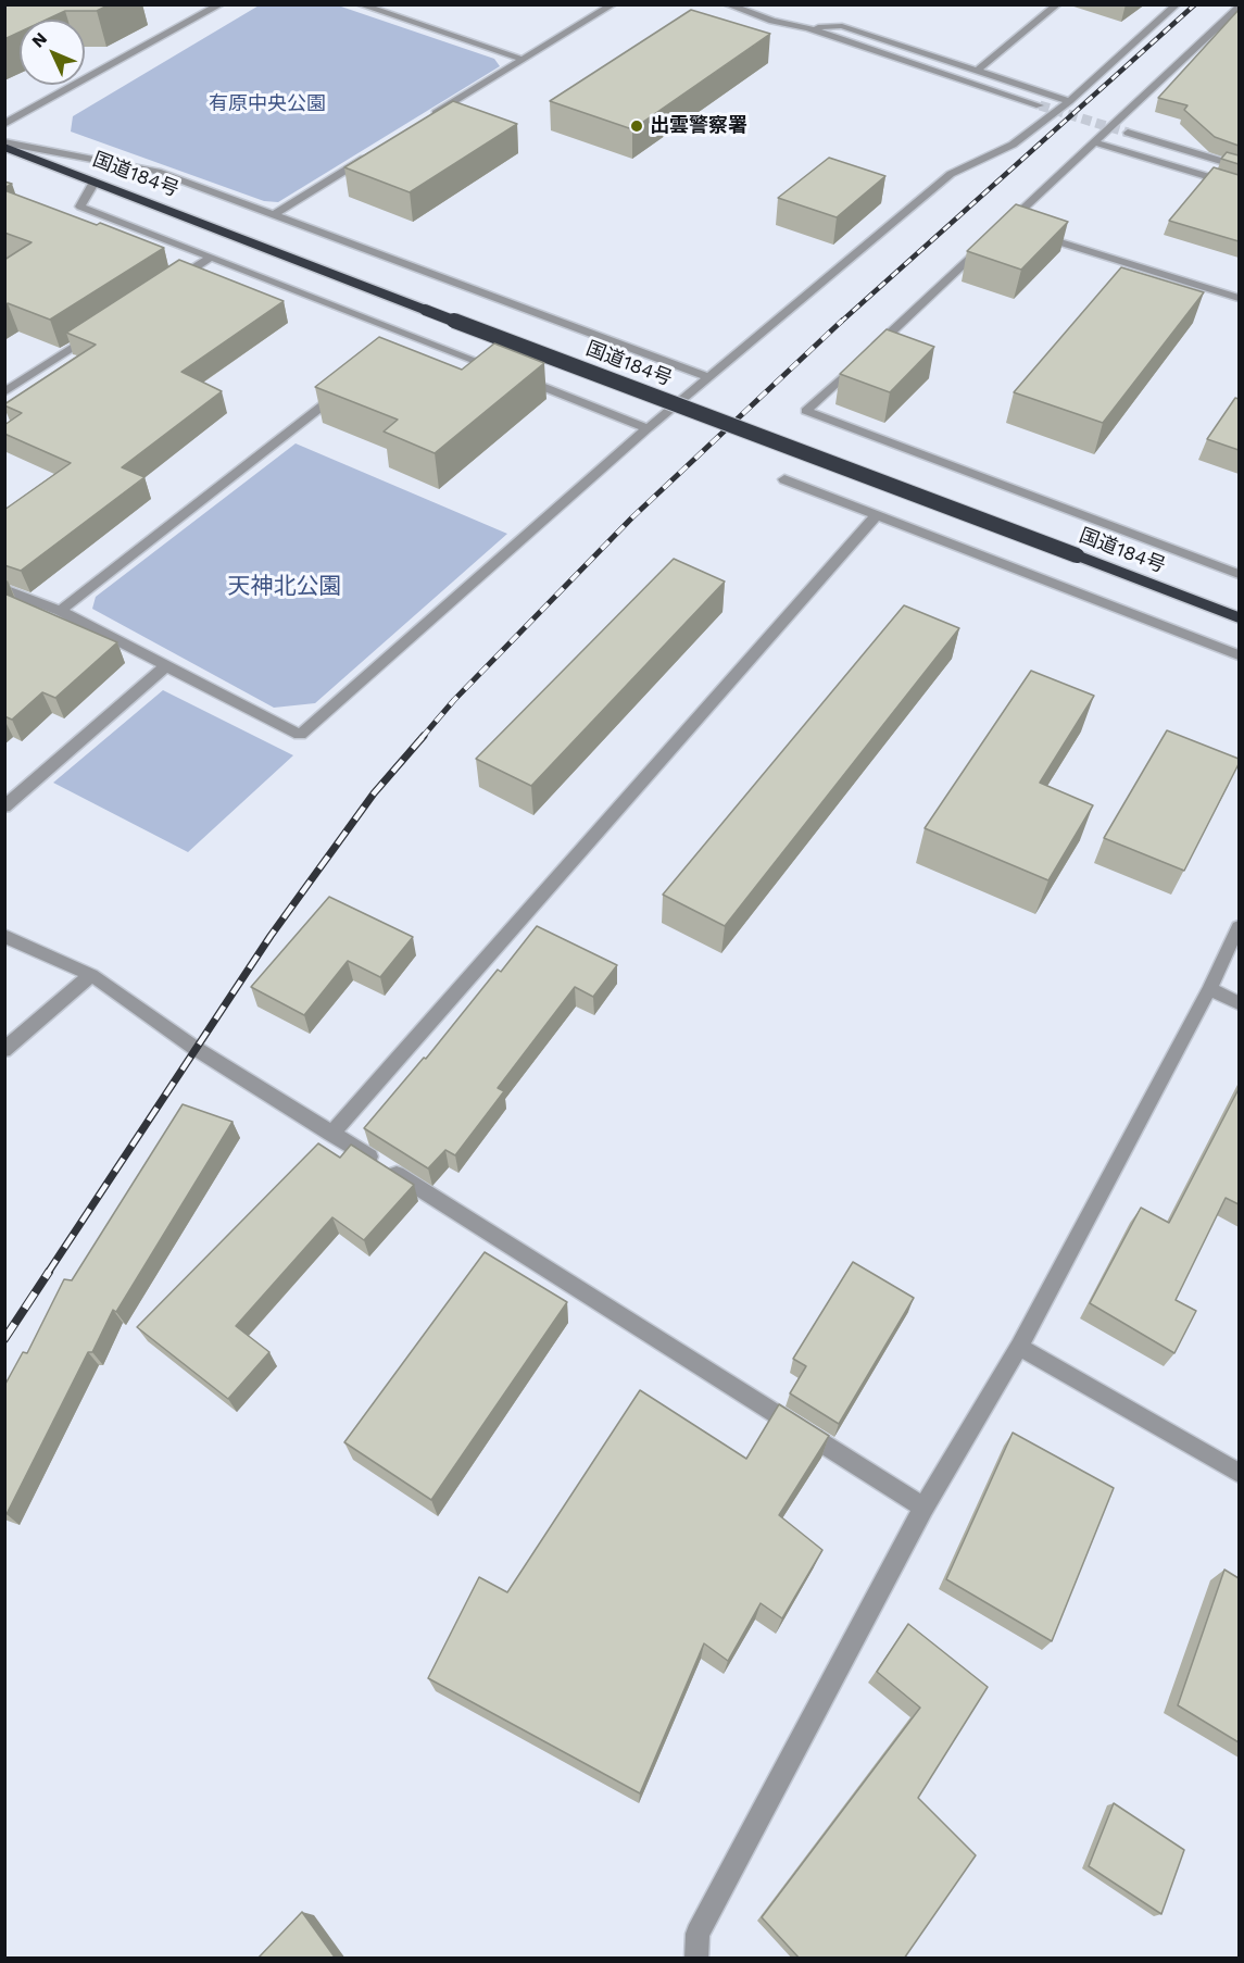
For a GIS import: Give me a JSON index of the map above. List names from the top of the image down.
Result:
{
  "streets": {
    "highway": ["国道184号"]
  },
  "parks": ["有原中央公園", "天神北公園"],
  "places": ["出雲警察署"],
  "north": "top left"
}
